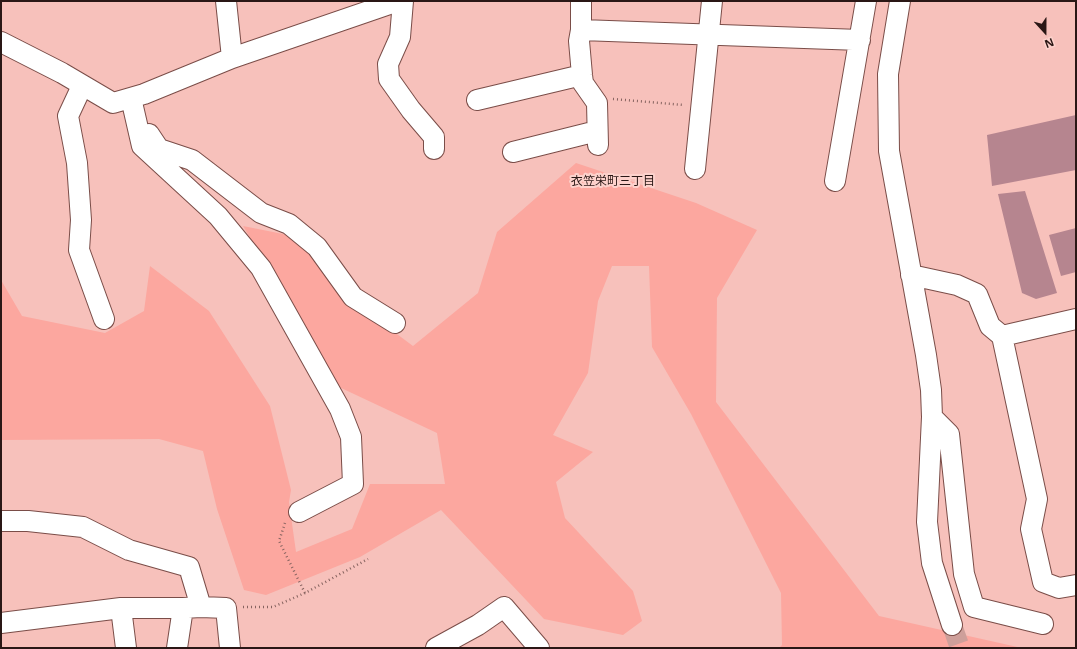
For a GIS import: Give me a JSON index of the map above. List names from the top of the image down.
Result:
{
  "districts": ["衣笠栄町三丁目"],
  "north": "bottom"
}
